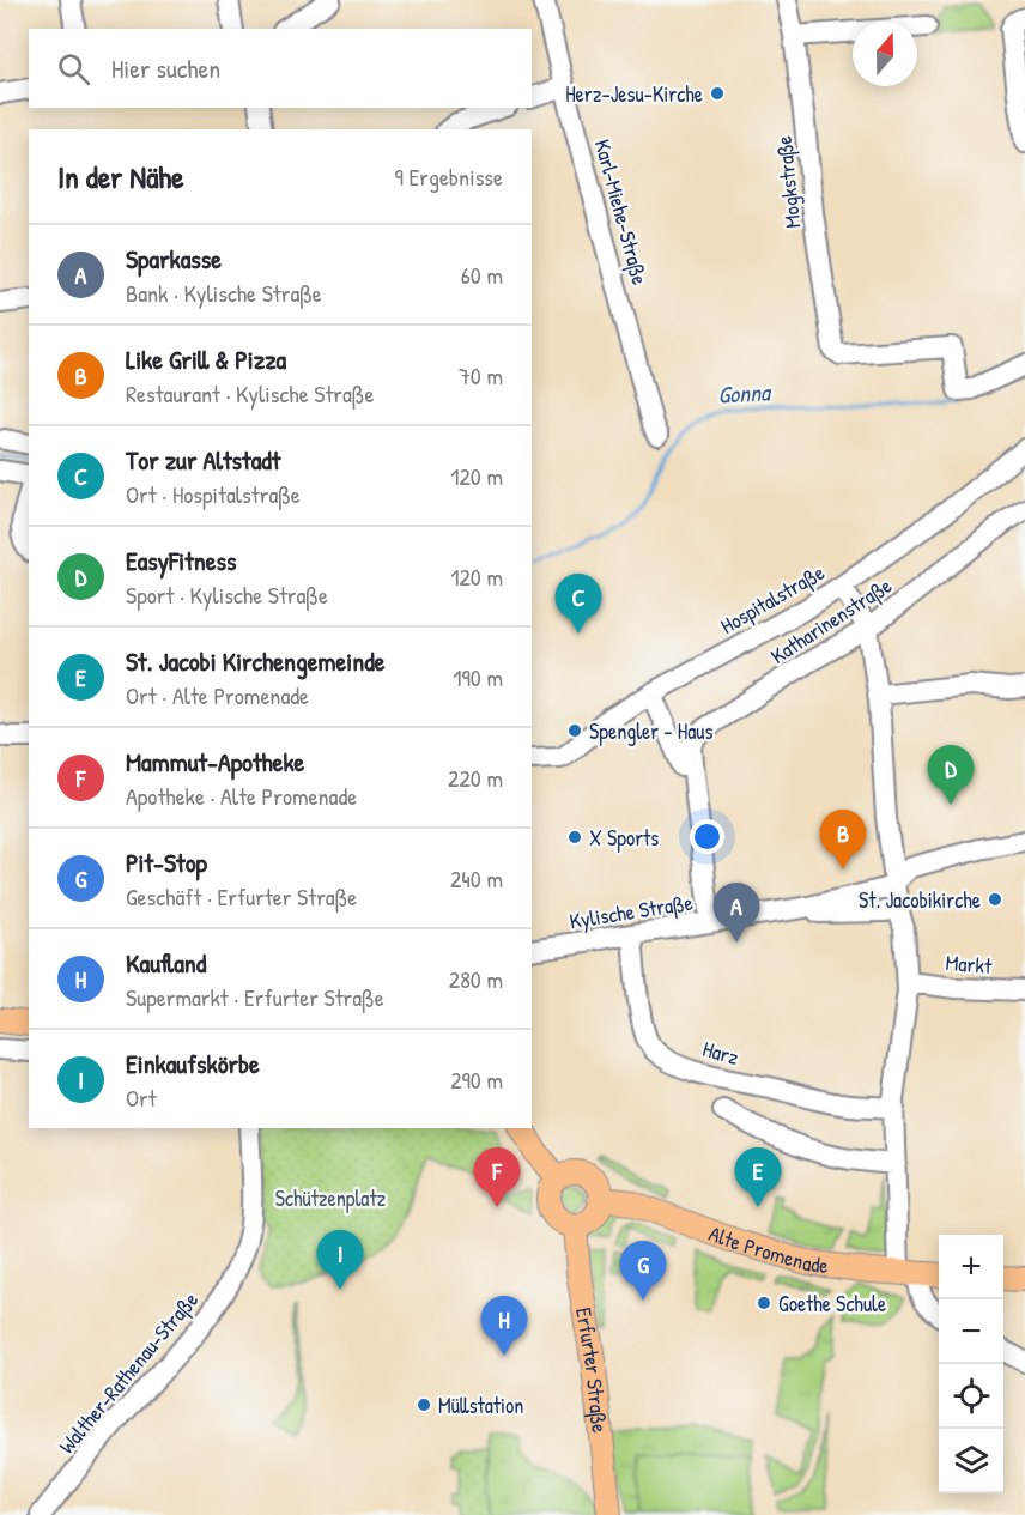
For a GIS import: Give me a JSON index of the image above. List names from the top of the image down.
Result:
{
  "streets": {
    "main road": ["Alte Promenade", "Erfurter Straße"],
    "street": [
      "Mogkstraße",
      "Karl-Miehe-Straße",
      "Hospitalstraße",
      "Katharinenstraße",
      "Kylische Straße",
      "Markt",
      "Harz",
      "Walther-Rathenau-Straße"
    ]
  },
  "crossings": [
    ["Kylische Straße", "Harz"],
    ["Alte Promenade", "Erfurter Straße"]
  ],
  "water": ["Gonna"],
  "parks": ["Schützenplatz"],
  "places": [
    "Herz-Jesu-Kirche",
    "Spengler - Haus",
    "X Sports",
    "St. Jacobikirche",
    "Goethe Schule",
    "Müllstation"
  ],
  "north": "top",
  "page": {
    "search": "Hier suchen",
    "heading": ["In der Nähe", "9 Ergebnisse"],
    "list": [
      {
        "mark": "A",
        "name": "Sparkasse",
        "note": "Bank · Kylische Straße",
        "value": "60 m"
      },
      {
        "mark": "B",
        "name": "Like Grill & Pizza",
        "note": "Restaurant · Kylische Straße",
        "value": "70 m"
      },
      {
        "mark": "C",
        "name": "Tor zur Altstadt",
        "note": "Ort · Hospitalstraße",
        "value": "120 m"
      },
      {
        "mark": "D",
        "name": "EasyFitness",
        "note": "Sport · Kylische Straße",
        "value": "120 m"
      },
      {
        "mark": "E",
        "name": "St. Jacobi Kirchengemeinde",
        "note": "Ort · Alte Promenade",
        "value": "190 m"
      },
      {
        "mark": "F",
        "name": "Mammut-Apotheke",
        "note": "Apotheke · Alte Promenade",
        "value": "220 m"
      },
      {
        "mark": "G",
        "name": "Pit-Stop",
        "note": "Geschäft · Erfurter Straße",
        "value": "240 m"
      },
      {
        "mark": "H",
        "name": "Kaufland",
        "note": "Supermarkt · Erfurter Straße",
        "value": "280 m"
      },
      {
        "mark": "I",
        "name": "Einkaufskörbe",
        "note": "Ort",
        "value": "290 m"
      }
    ],
    "pins": [
      "C",
      "D",
      "B",
      "A",
      "E",
      "F",
      "I",
      "G",
      "H"
    ],
    "map_buttons": ["+", "−"]
  }
}
